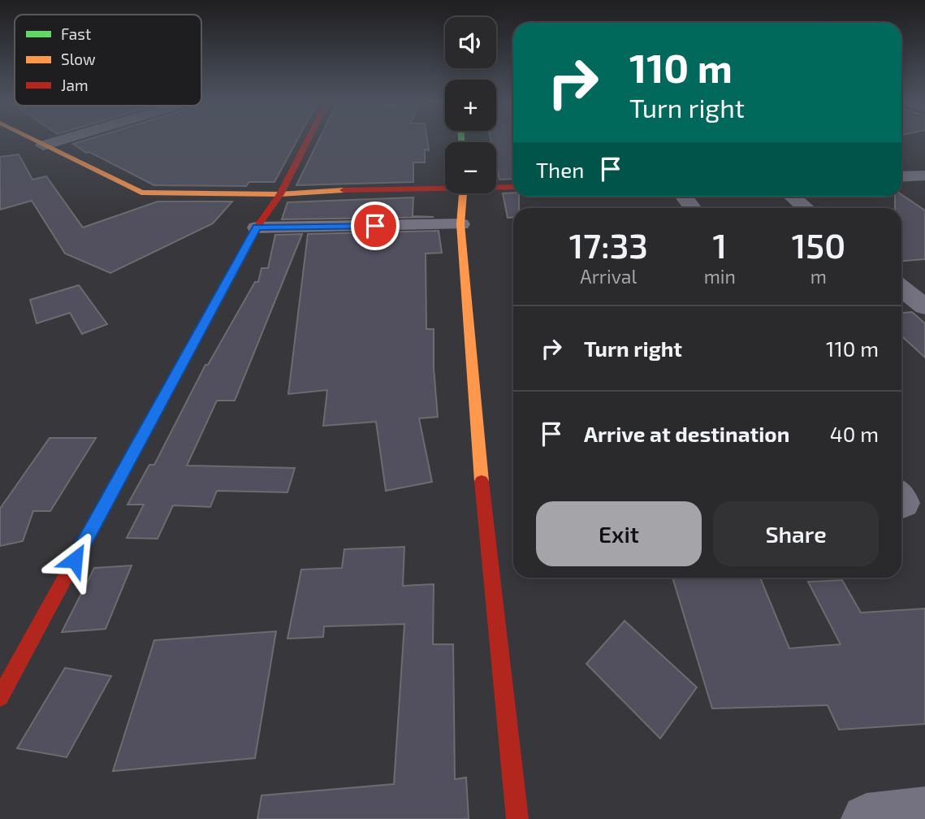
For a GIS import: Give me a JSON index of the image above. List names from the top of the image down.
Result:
{
  "legend": ["Fast", "Slow", "Jam"],
  "page": {
    "map_buttons": ["+", "−"],
    "turn": ["110 m", "Turn right"],
    "then": "Then",
    "eta": [
      "17:33",
      "Arrival",
      "1",
      "min",
      "150",
      "m"
    ],
    "list": [
      {
        "name": "Turn right",
        "value": "110 m"
      },
      {
        "name": "Arrive at destination",
        "value": "40 m"
      }
    ],
    "buttons": ["Exit", "Share"]
  }
}
